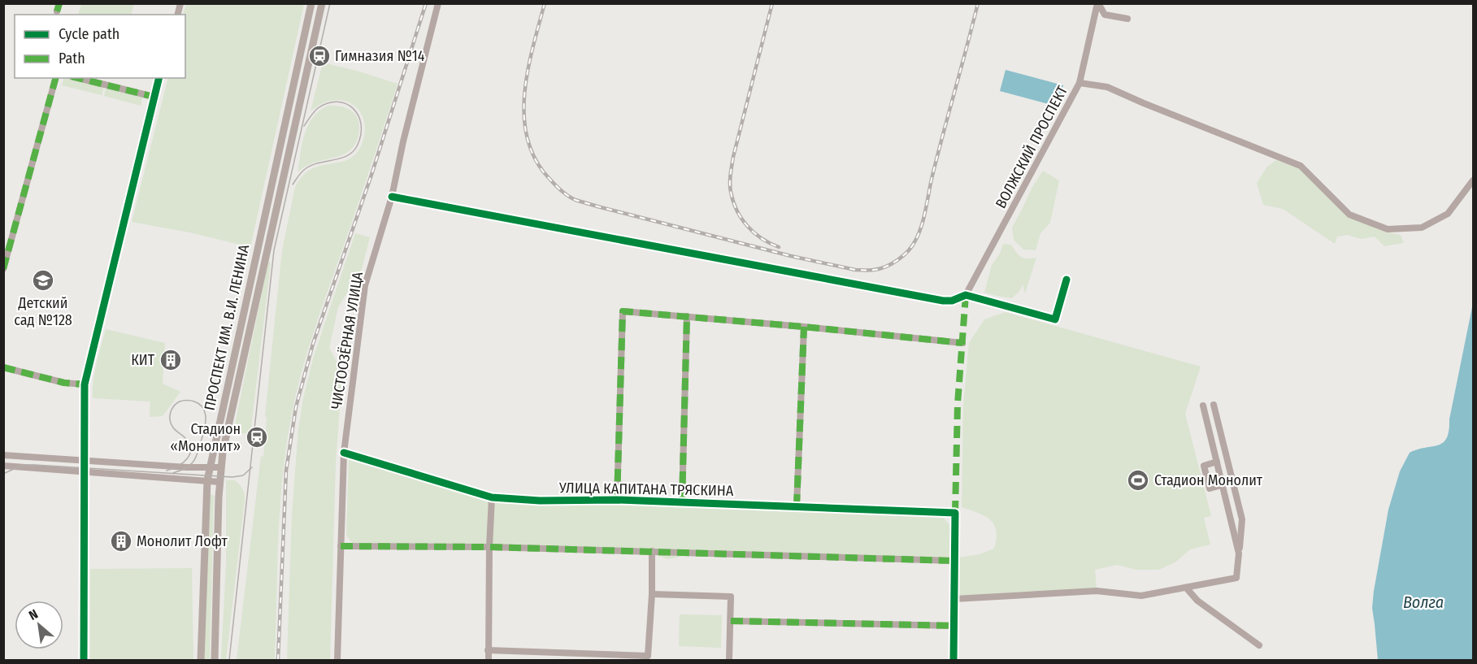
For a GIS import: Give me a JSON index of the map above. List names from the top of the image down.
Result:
{
  "streets": {
    "main road": ["ПРОСПЕКТ ИМ. В.И. ЛЕНИНА"],
    "street": ["ВОЛЖСКИЙ ПРОСПЕКТ", "ЧИСТООЗЁРНАЯ УЛИЦА", "УЛИЦА КАПИТАНА ТРЯСКИНА"]
  },
  "crossings": [
    ["ЧИСТООЗЁРНАЯ УЛИЦА", "УЛИЦА КАПИТАНА ТРЯСКИНА"]
  ],
  "water": ["Волга"],
  "places": {
    "station": ["Гимназия №14", "Стадион «Монолит»"],
    "school or university": ["Детский сад №128"],
    "building": ["КИТ", "Монолит Лофт"],
    "sports": ["Стадион Монолит"]
  },
  "legend": ["Cycle path", "Path"],
  "north": "top left"
}
